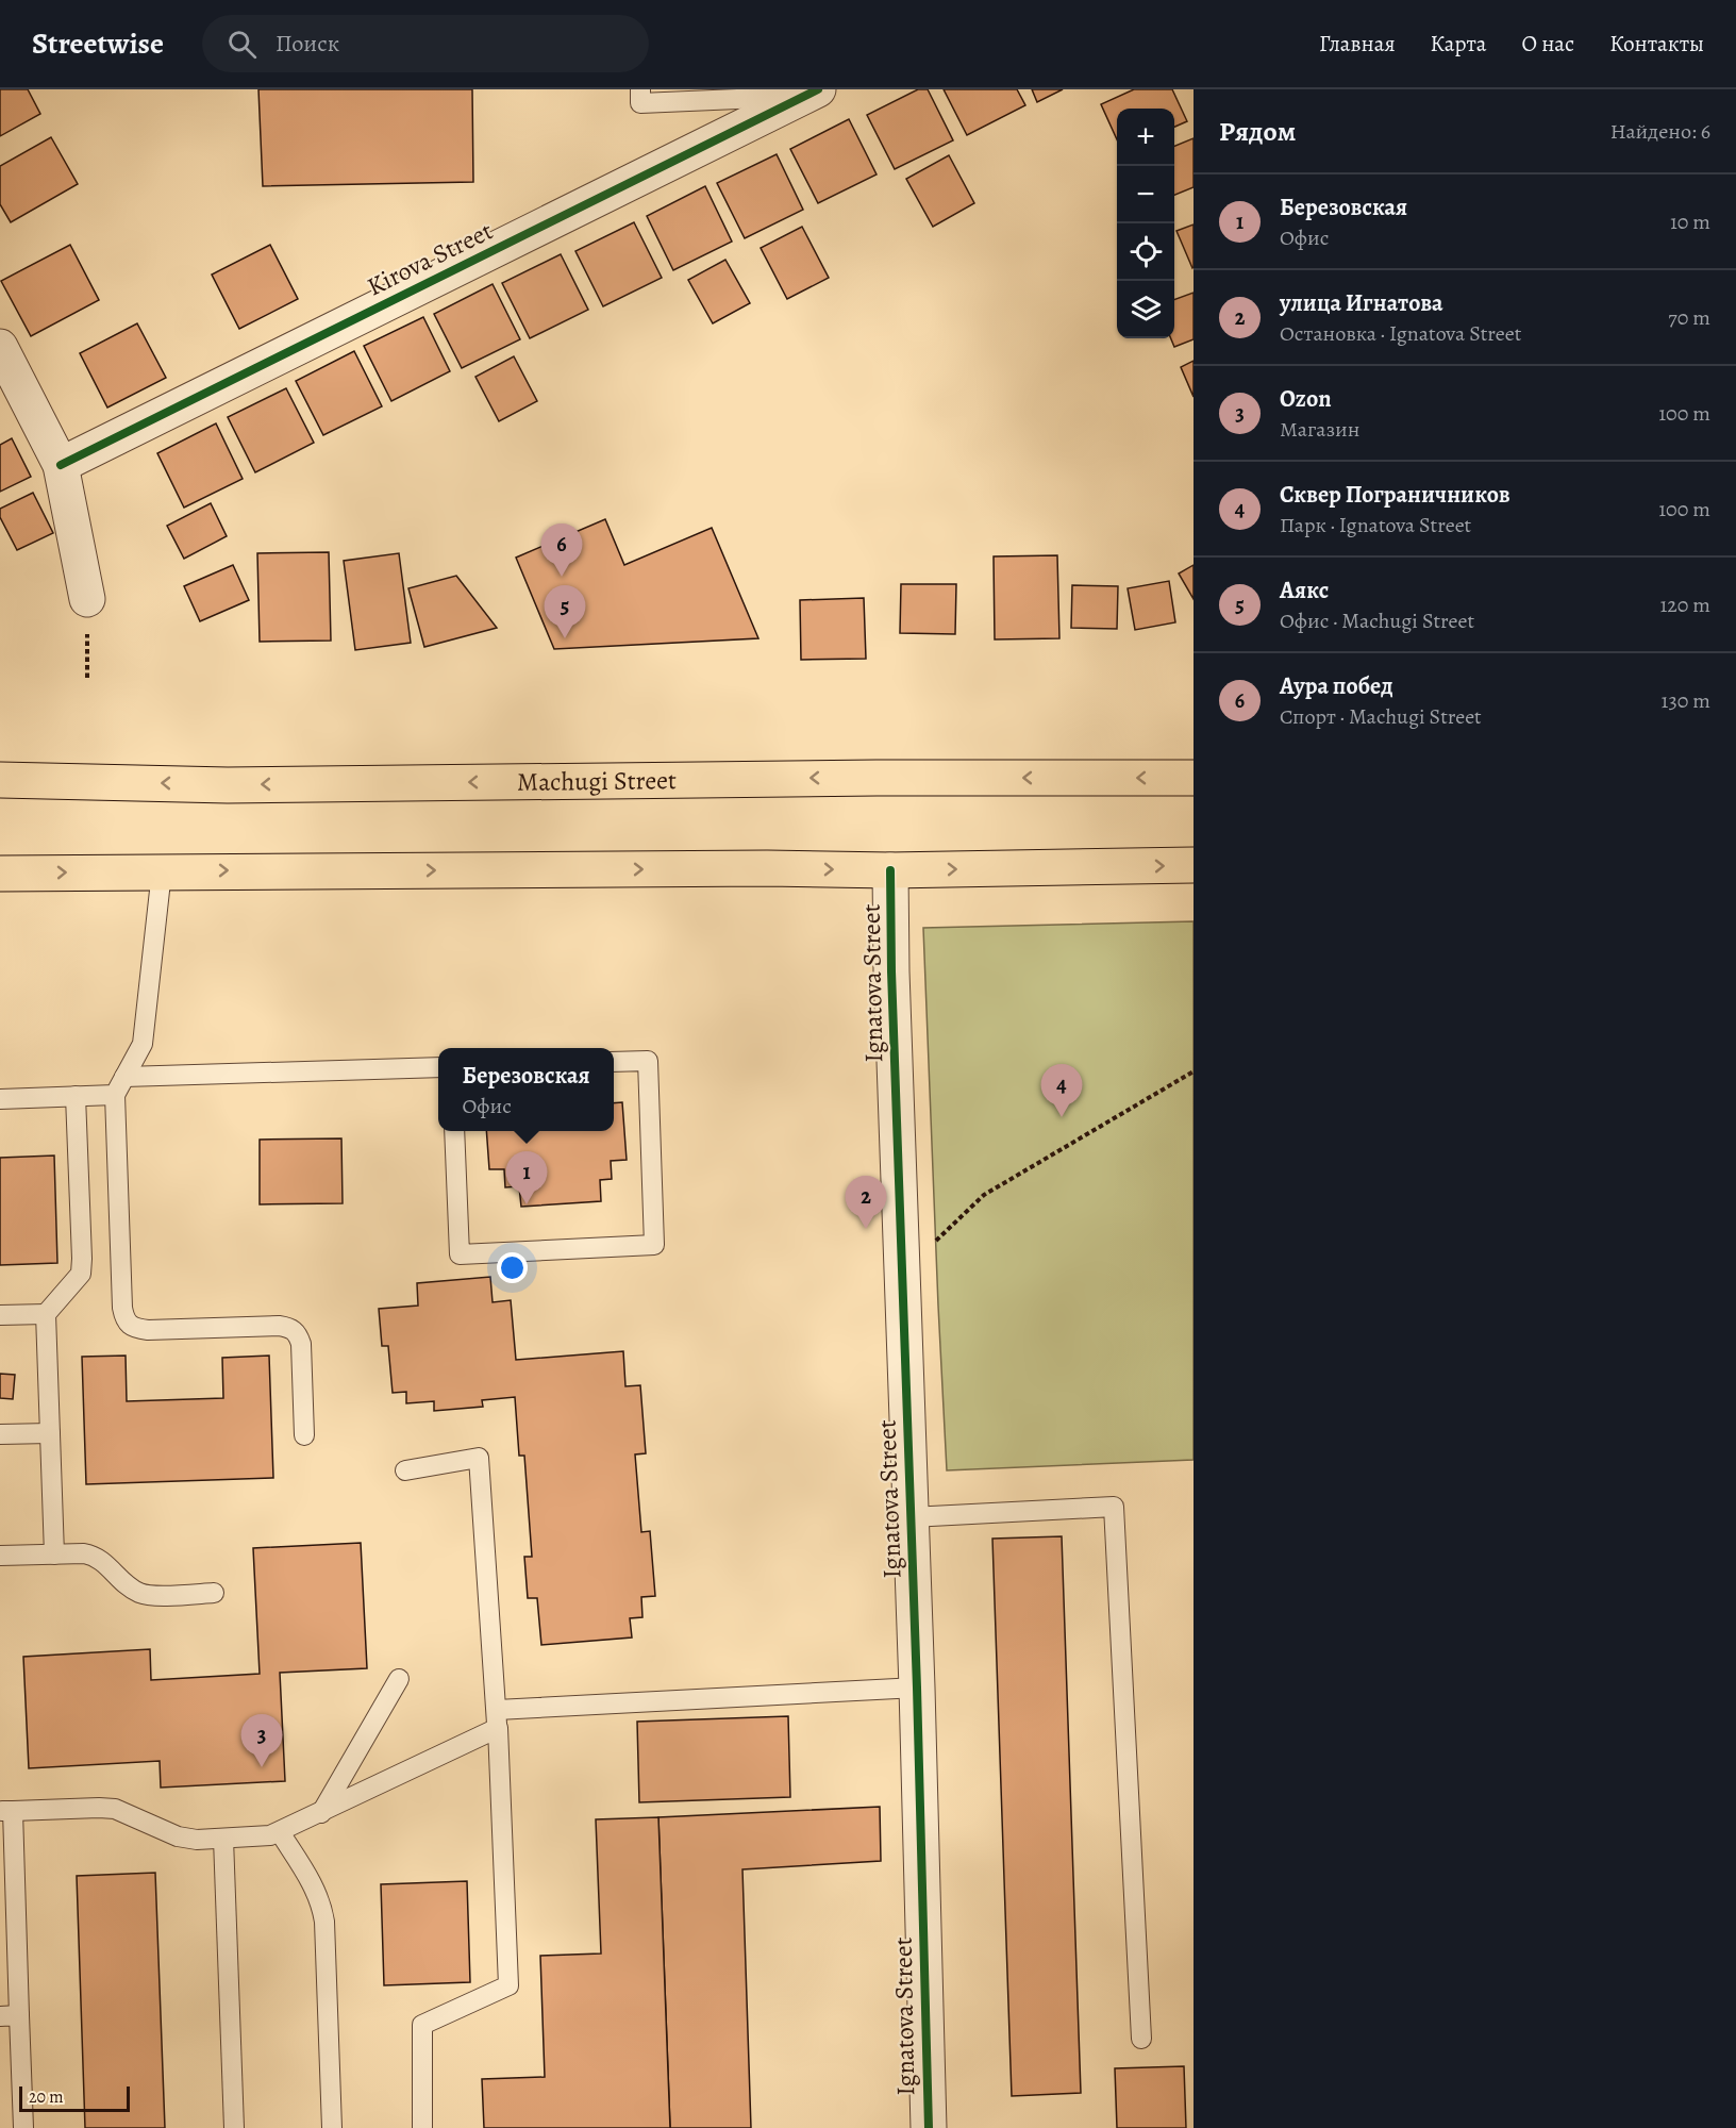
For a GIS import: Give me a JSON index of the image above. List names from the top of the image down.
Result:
{
  "streets": {
    "main road": ["Machugi Street"],
    "street": ["Kirova Street", "Ignatova Street"]
  },
  "scale_bar": "20 m",
  "page": {
    "header": "Streetwise",
    "search": "Поиск",
    "nav": [
      "Главная",
      "Карта",
      "О нас",
      "Контакты"
    ],
    "heading": ["Рядом", "Найдено: 6"],
    "map_buttons": ["+", "−"],
    "list": [
      {
        "mark": "1",
        "name": "Березовская",
        "note": "Офис",
        "value": "10 m"
      },
      {
        "mark": "2",
        "name": "улица Игнатова",
        "note": "Остановка · Ignatova Street",
        "value": "70 m"
      },
      {
        "mark": "3",
        "name": "Ozon",
        "note": "Магазин",
        "value": "100 m"
      },
      {
        "mark": "4",
        "name": "Сквер Пограничников",
        "note": "Парк · Ignatova Street",
        "value": "100 m"
      },
      {
        "mark": "5",
        "name": "Аякс",
        "note": "Офис · Machugi Street",
        "value": "120 m"
      },
      {
        "mark": "6",
        "name": "Аура побед",
        "note": "Спорт · Machugi Street",
        "value": "130 m"
      }
    ],
    "pins": [
      "6",
      "5",
      "4",
      "1",
      "2",
      "3"
    ],
    "popup": ["Березовская", "Офис"],
    "scale": "20 m"
  }
}
